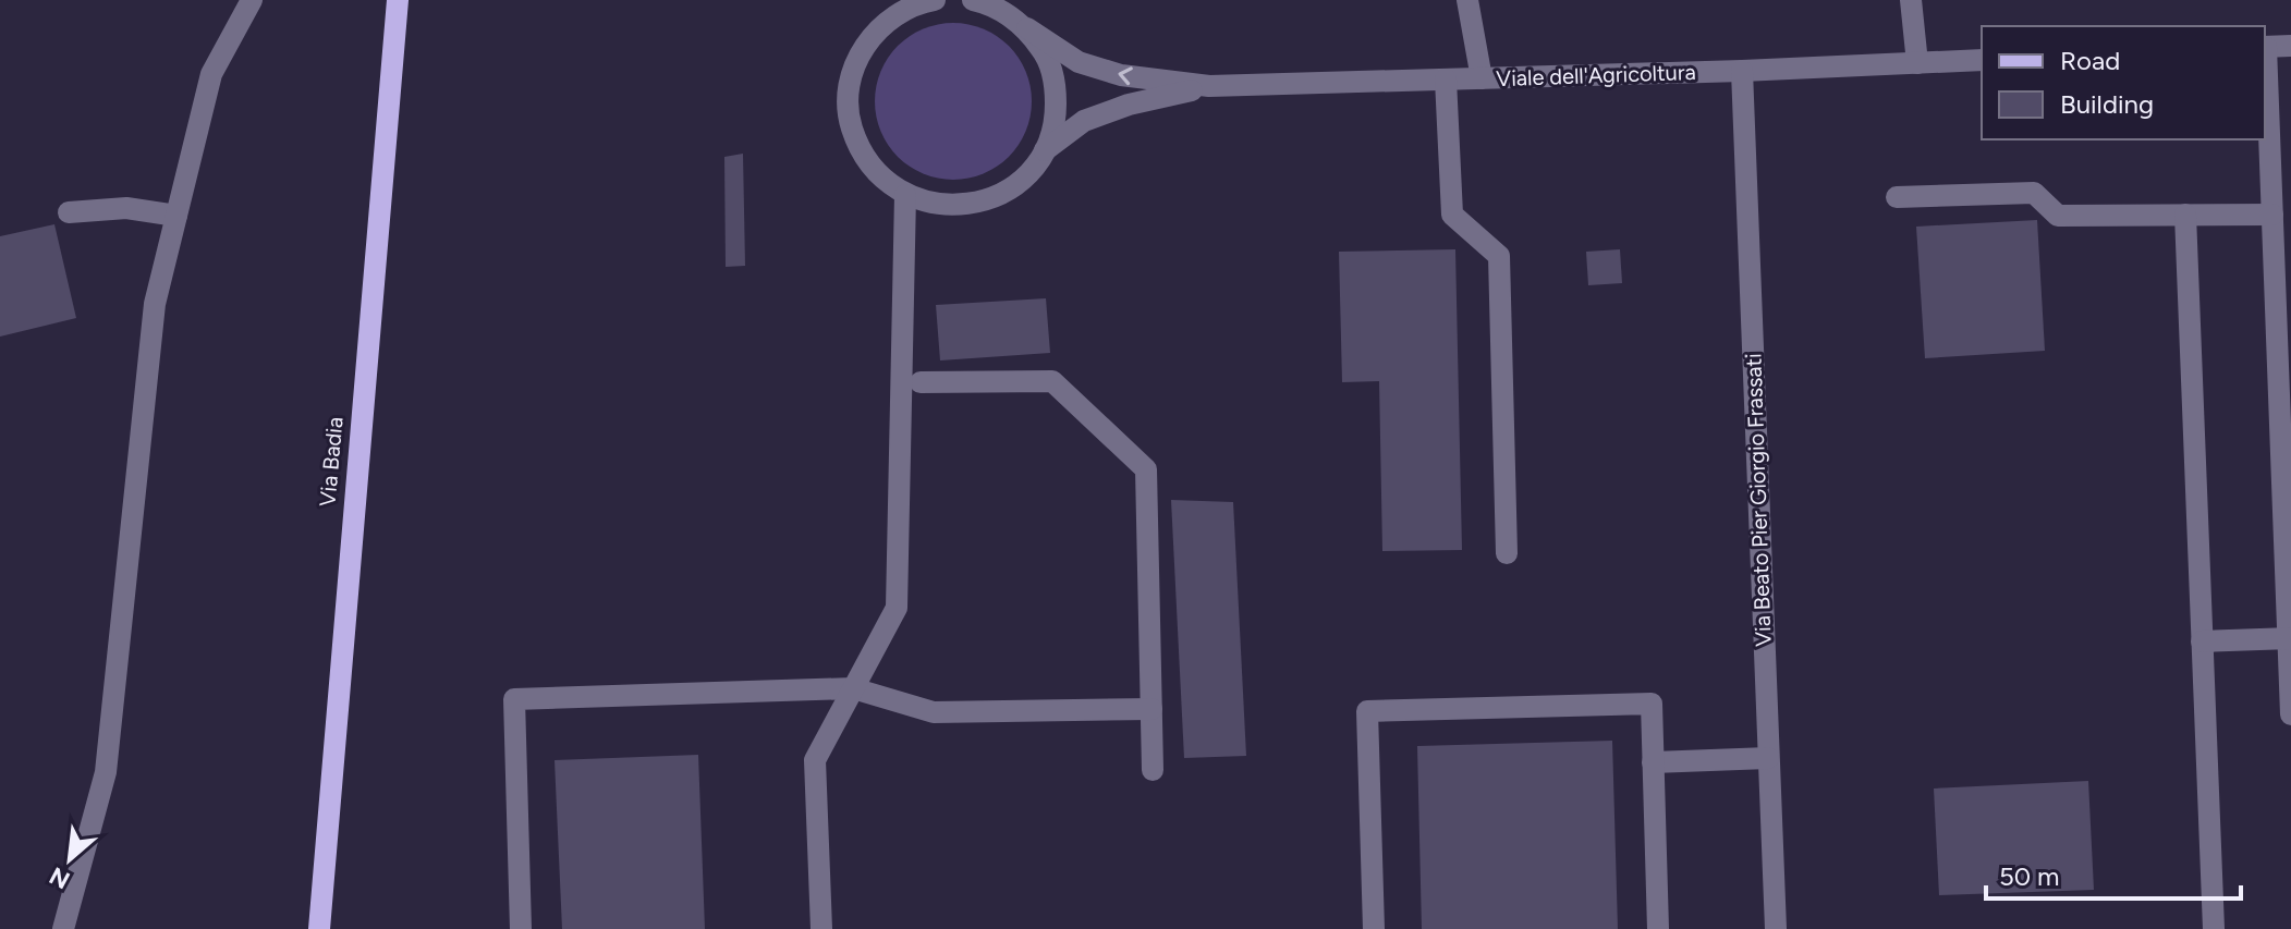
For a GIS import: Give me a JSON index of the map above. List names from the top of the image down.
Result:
{
  "streets": {
    "main road": ["Via Badia"],
    "street": ["Viale dell'Agricoltura", "Via Beato Pier Giorgio Frassati"]
  },
  "crossings": [
    ["Viale dell'Agricoltura", "Via Beato Pier Giorgio Frassati"]
  ],
  "legend": ["Road", "Building"],
  "scale_bar": "50 m",
  "north": "bottom left"
}
